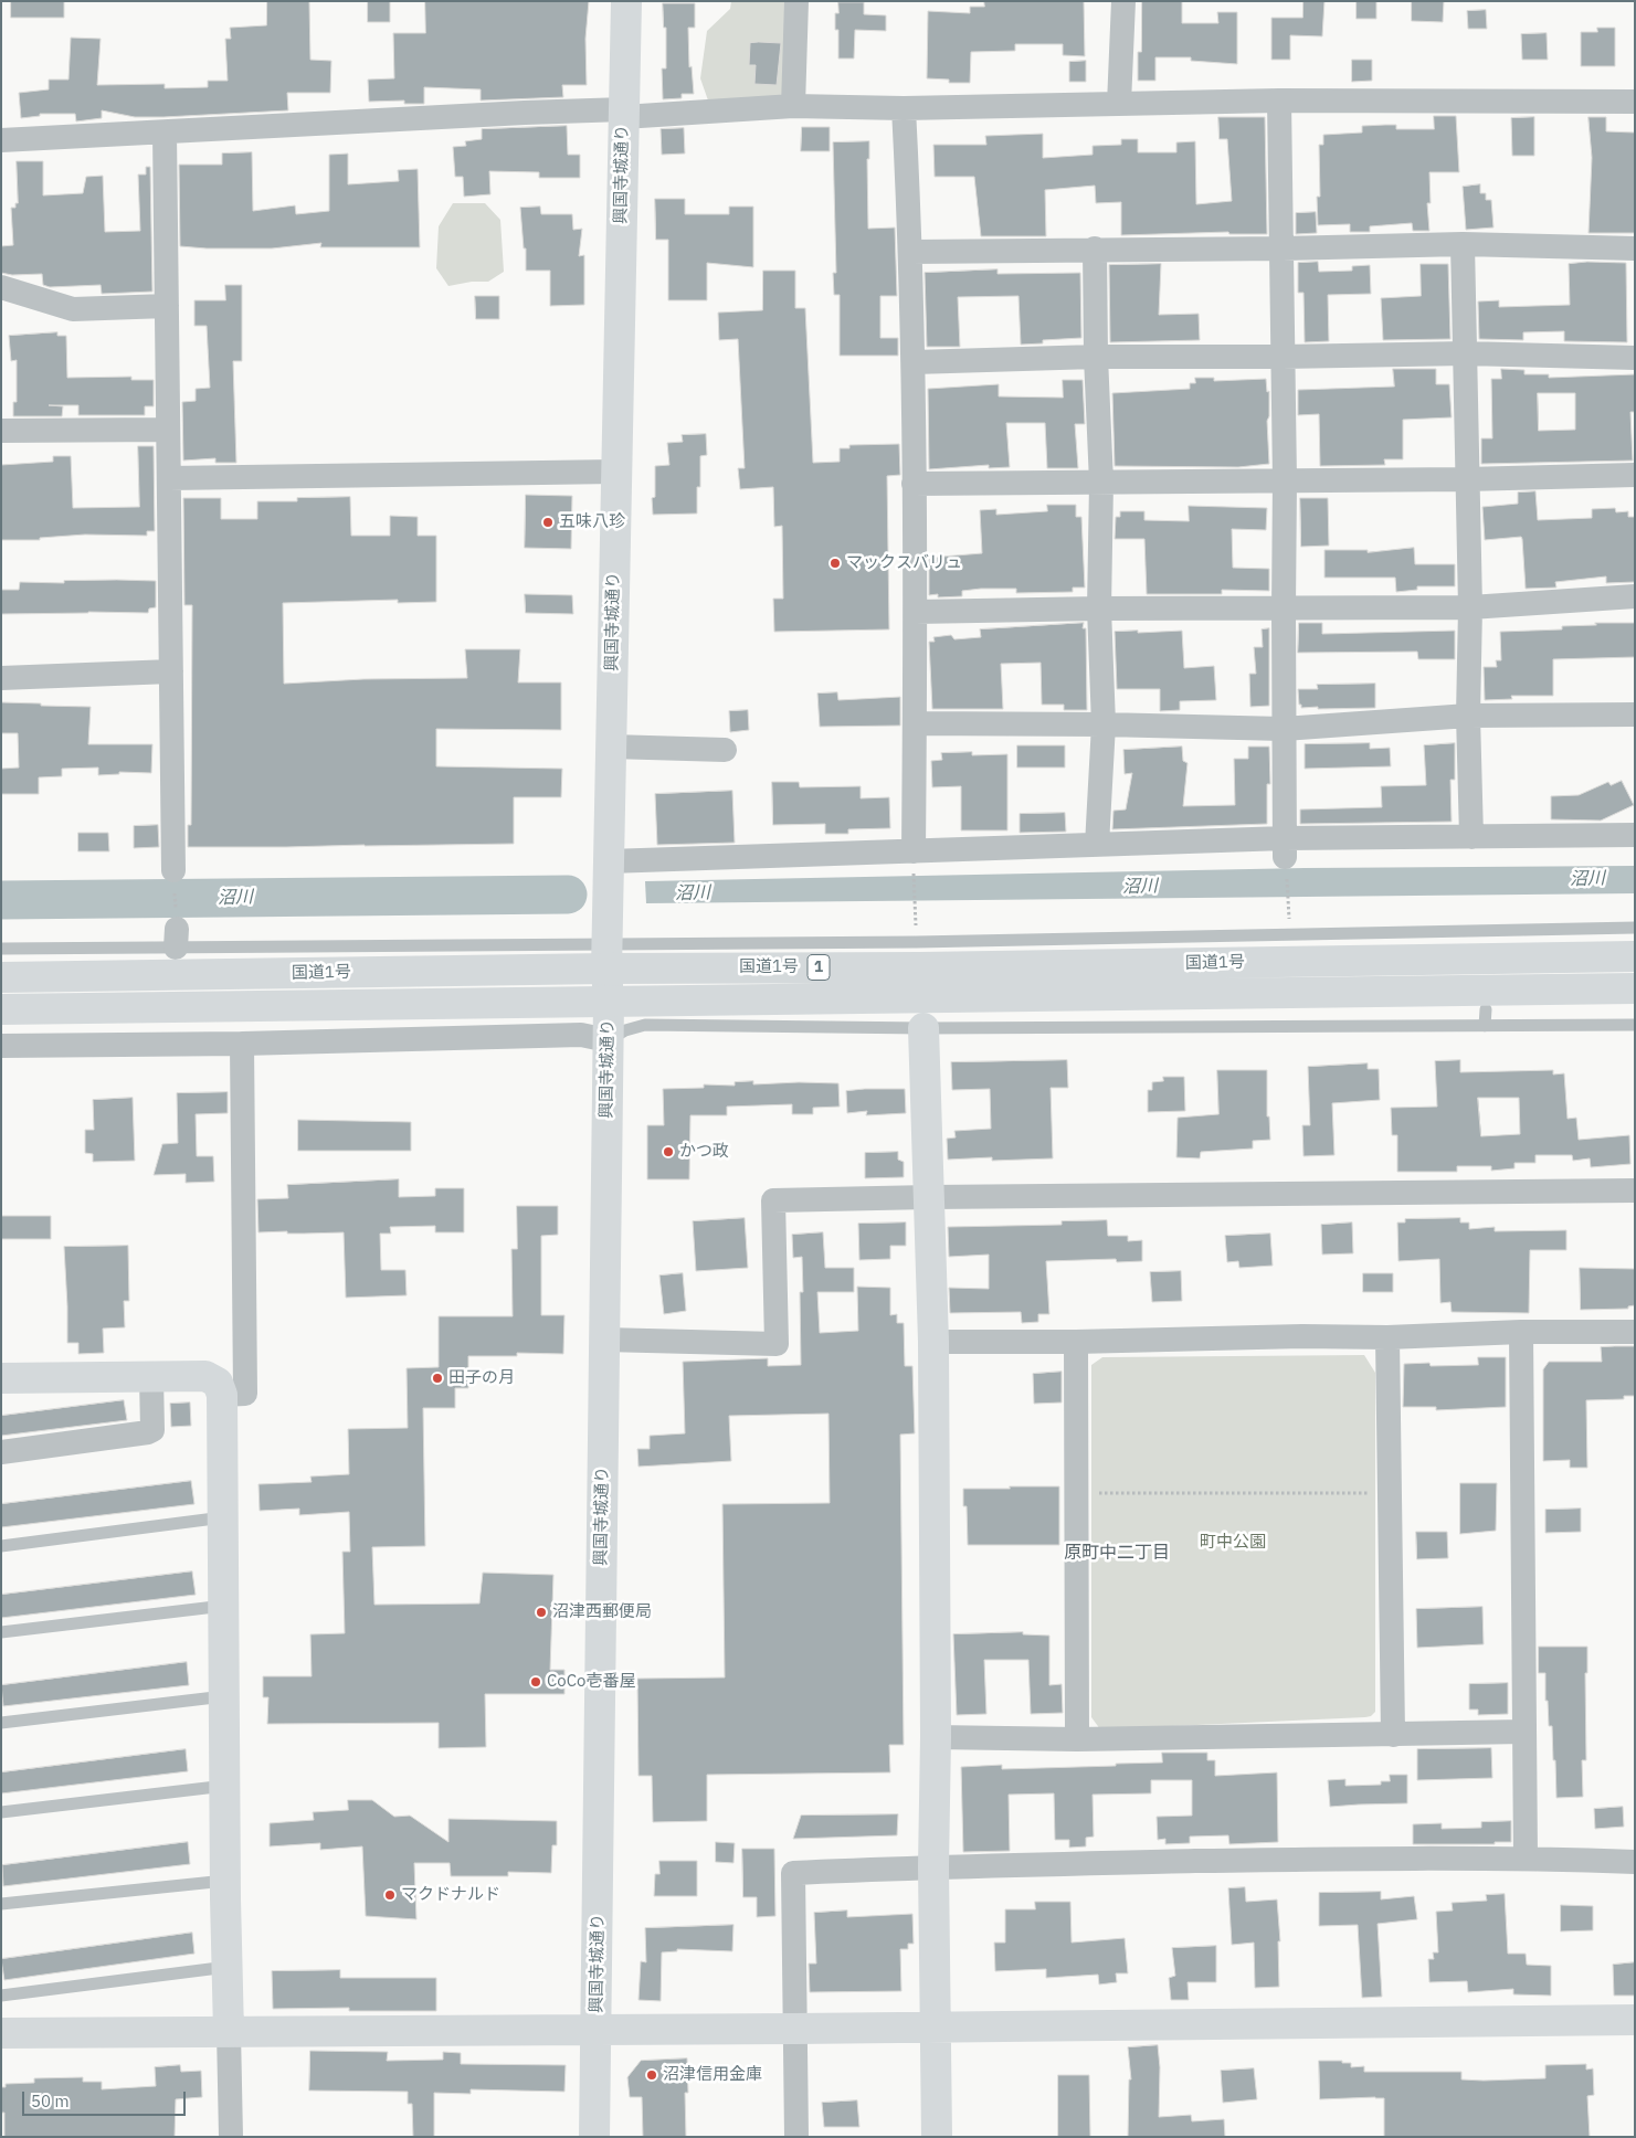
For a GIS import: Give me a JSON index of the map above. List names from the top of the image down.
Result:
{
  "streets": {
    "main road": ["興国寺城通り", "国道1号", "1"]
  },
  "crossings": [
    ["興国寺城通り", "国道1号"]
  ],
  "districts": ["原町中二丁目"],
  "water": ["沼川"],
  "parks": ["町中公園"],
  "places": [
    "五味八珍",
    "マックスバリュ",
    "かつ政",
    "田子の月",
    "沼津西郵便局",
    "CoCo壱番屋",
    "マクドナルド",
    "沼津信用金庫"
  ],
  "scale_bar": "50 m"
}
